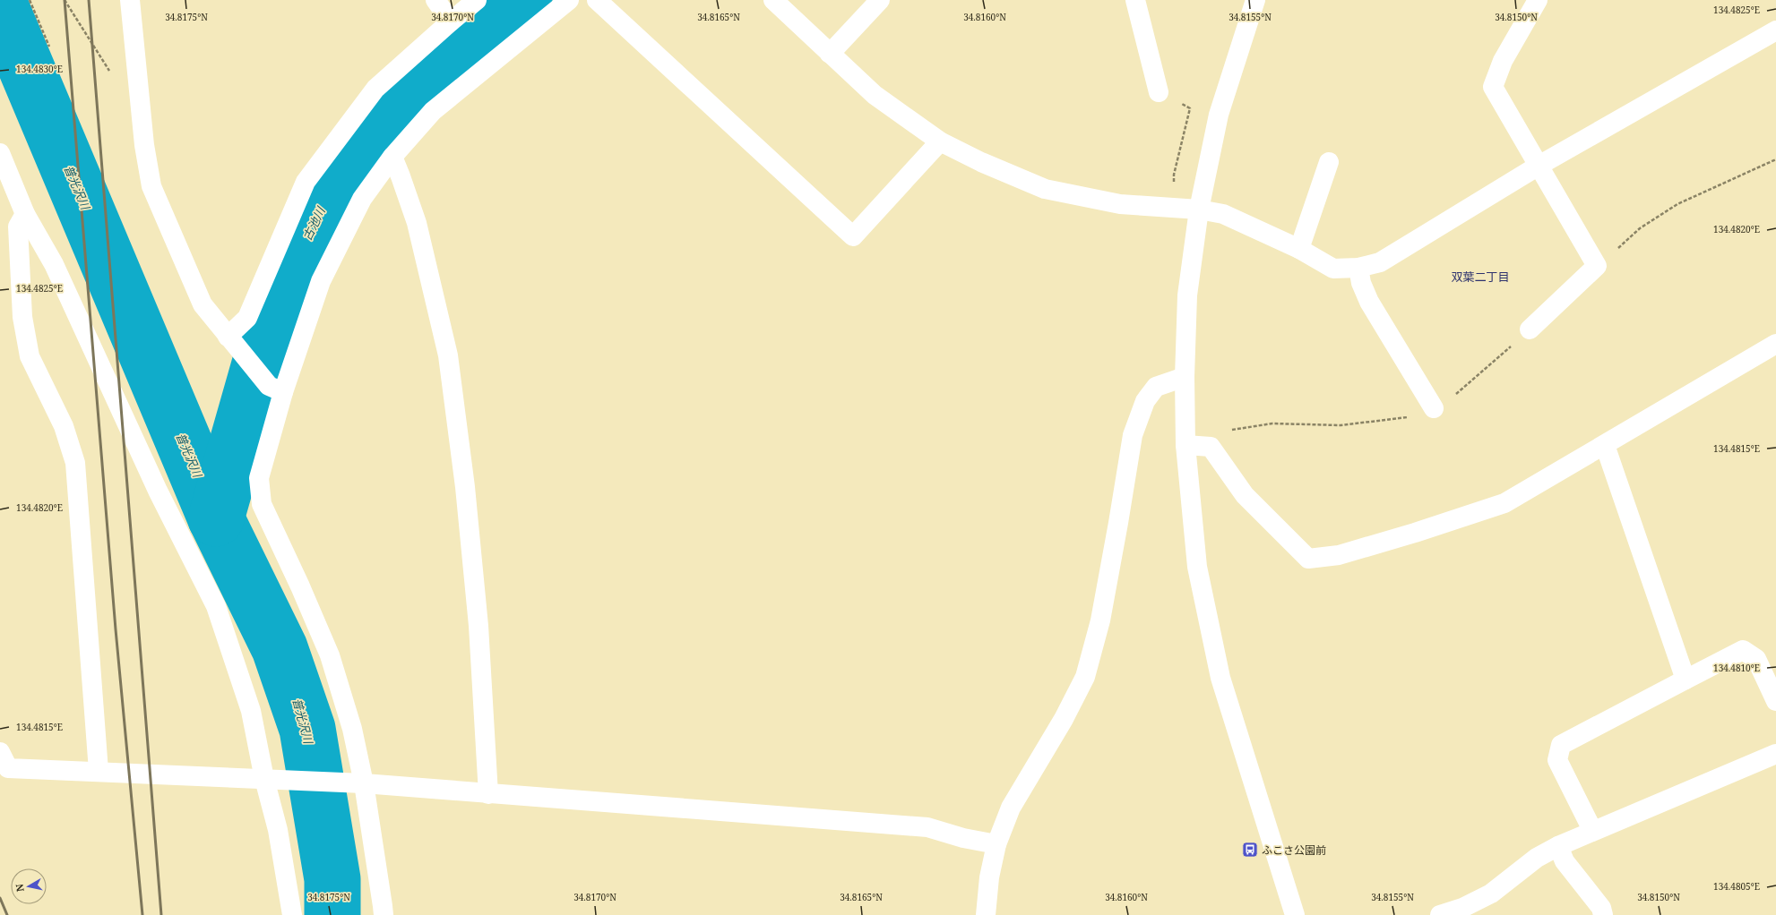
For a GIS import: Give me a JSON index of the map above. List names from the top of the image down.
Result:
{
  "districts": ["双葉二丁目"],
  "water": ["普光沢川", "古池川"],
  "places": {
    "bus stop": ["ふこさ公園前"]
  },
  "north": "left",
  "coordinates": [
    "134.4825°E",
    "34.8175°N",
    "34.8170°N",
    "34.8165°N",
    "34.8160°N",
    "34.8155°N",
    "34.8150°N",
    "134.4830°E",
    "134.4820°E",
    "134.4815°E",
    "134.4810°E",
    "134.4805°E"
  ]
}
